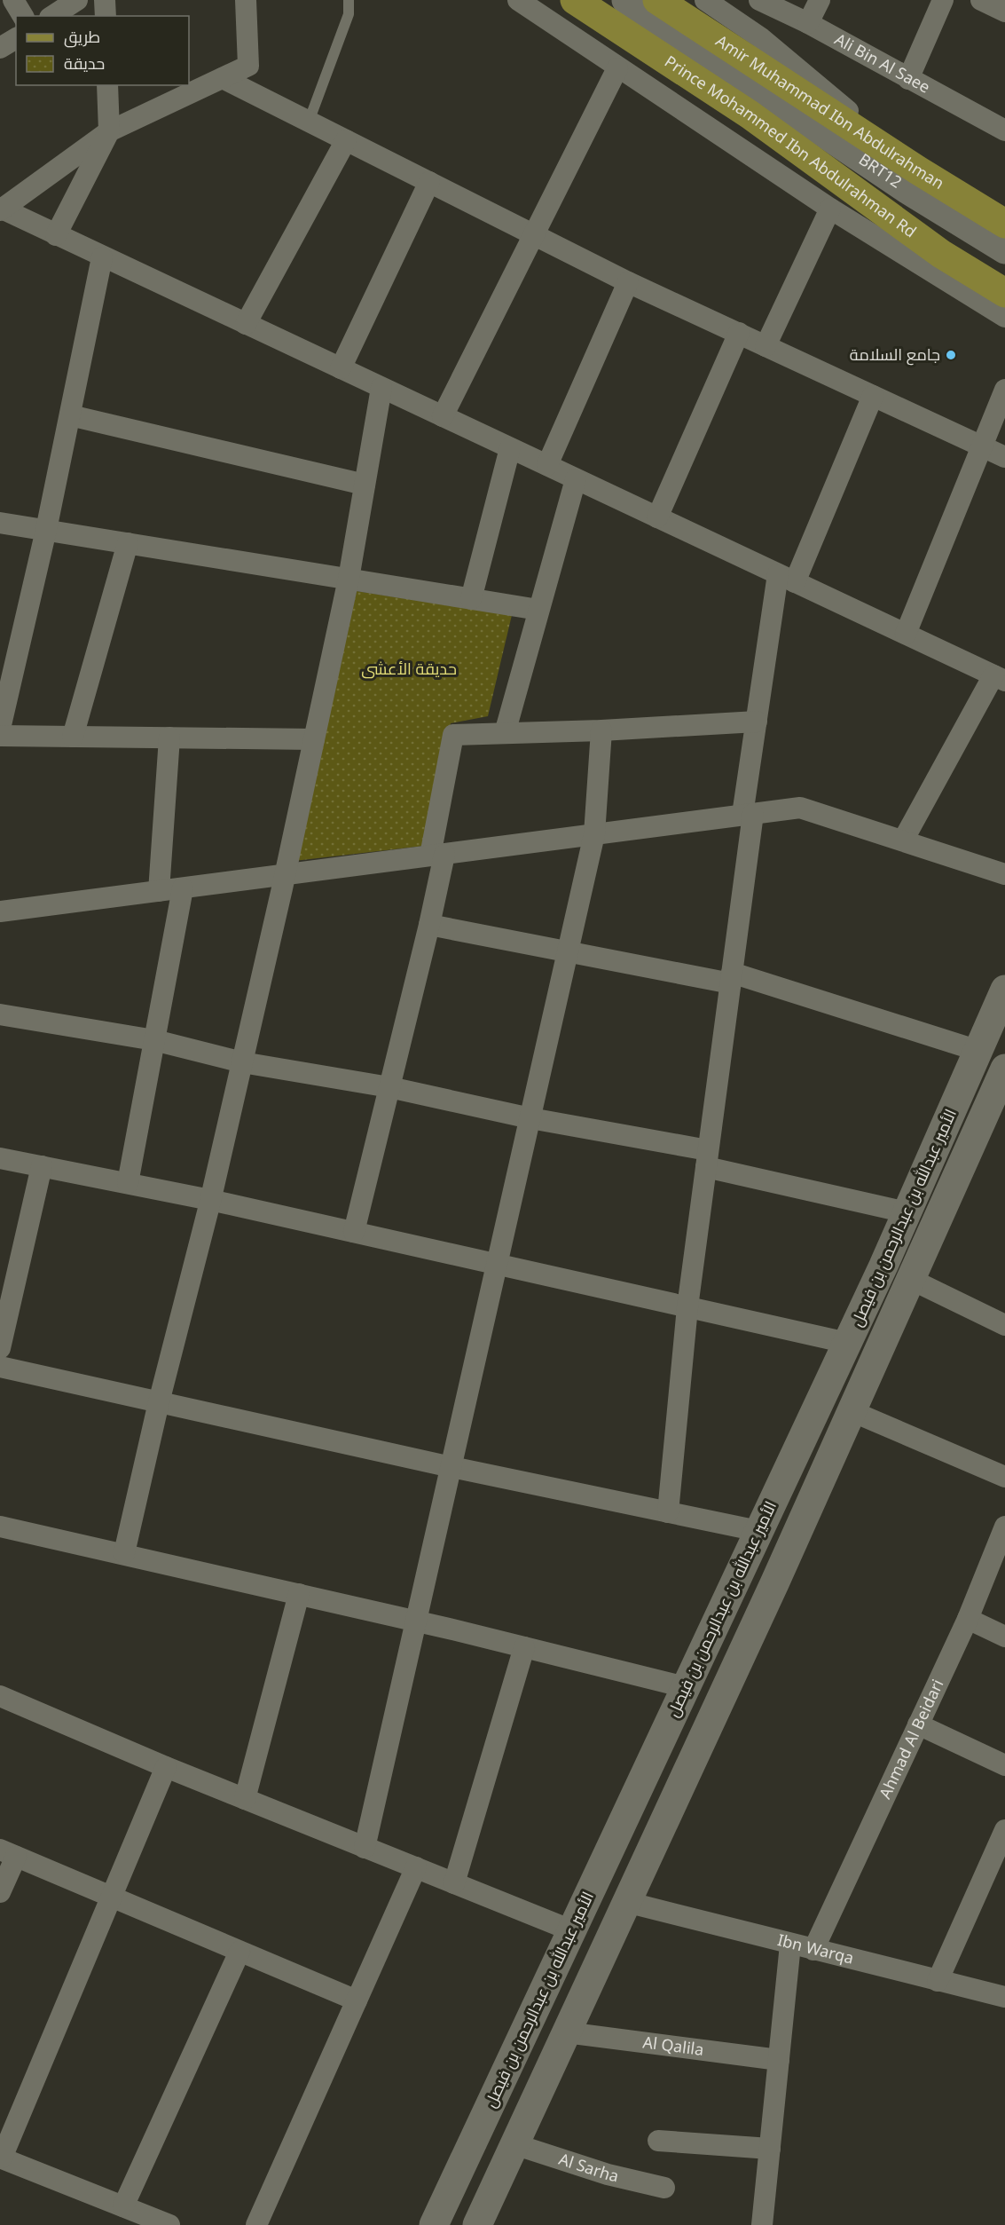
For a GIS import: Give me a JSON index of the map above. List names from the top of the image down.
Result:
{
  "streets": {
    "main road": [
      "Amir Muhammad Ibn Abdulrahman",
      "Prince Mohammed Ibn Abdulrahman Rd",
      "BRT12",
      "الأمير عبدالله بن عبدالرحمن بن فيصل"
    ],
    "street": [
      "Ali Bin Al Saee",
      "Ahmad Al Beidari",
      "Ibn Warqa",
      "Al Qalila",
      "Al Sarha"
    ]
  },
  "crossings": [
    ["الأمير عبدالله بن عبدالرحمن بن فيصل", "Ibn Warqa"],
    ["الأمير عبدالله بن عبدالرحمن بن فيصل", "Al Qalila"],
    ["الأمير عبدالله بن عبدالرحمن بن فيصل", "Al Sarha"],
    ["Ahmad Al Beidari", "Ibn Warqa"]
  ],
  "parks": ["حديقة الأعشى"],
  "places": ["جامع السلامة"],
  "legend": ["طريق", "حديقة"]
}
